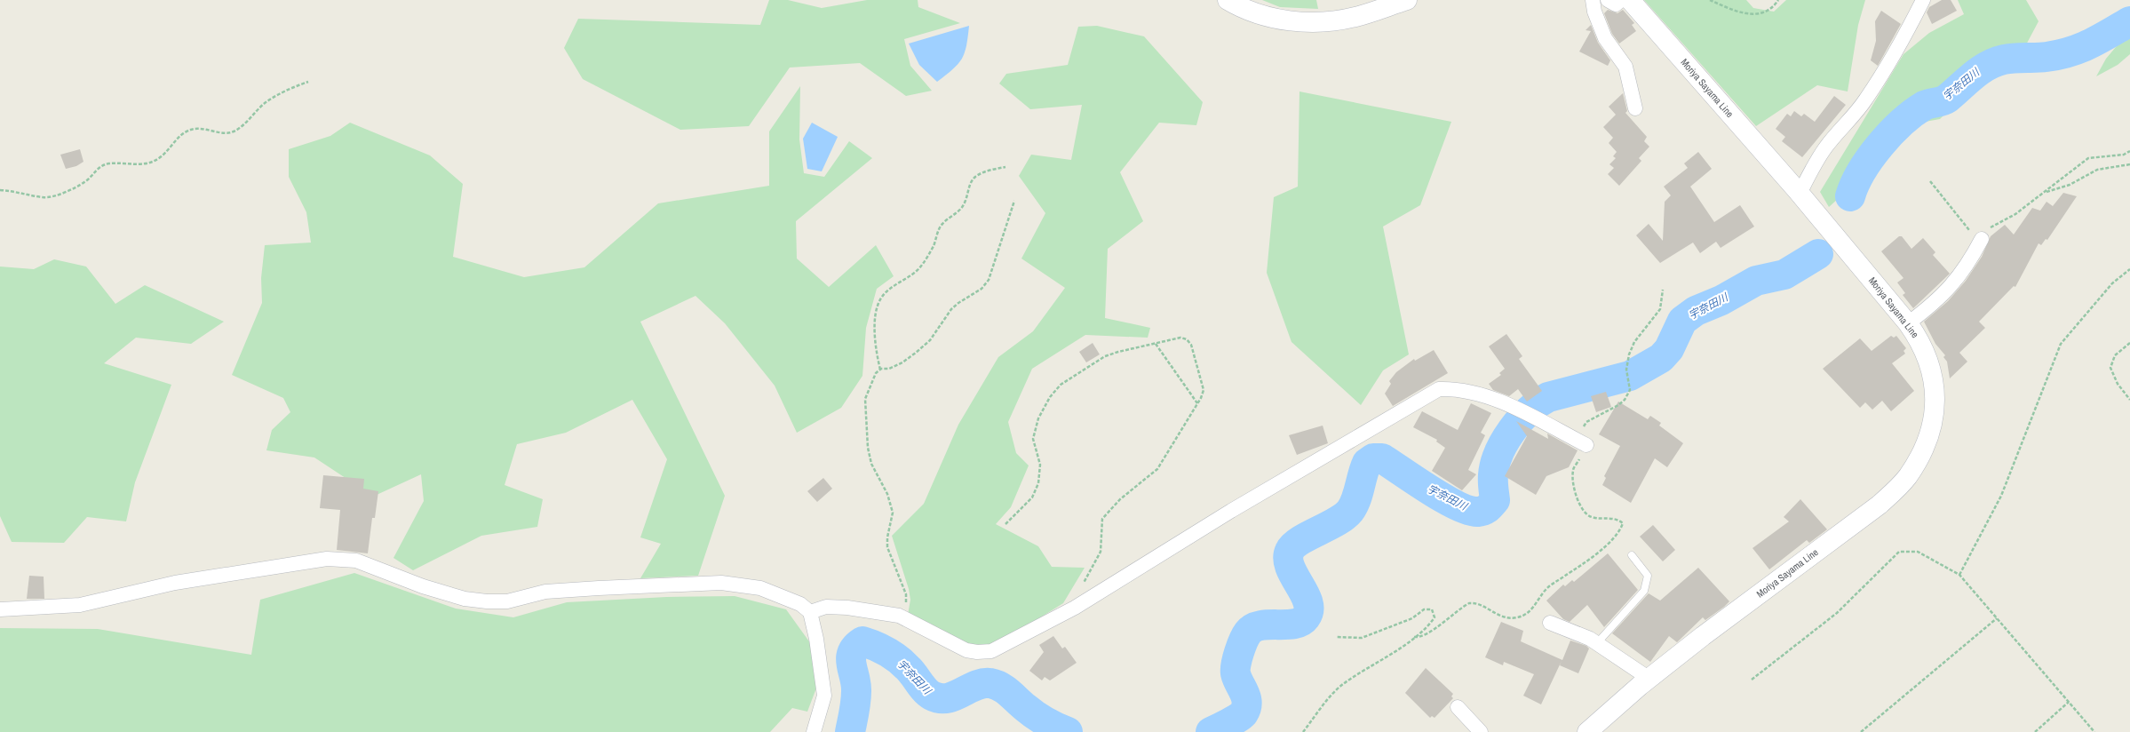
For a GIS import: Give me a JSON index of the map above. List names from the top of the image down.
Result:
{
  "streets": {
    "main road": ["Moriya Sayama Line"]
  },
  "water": ["宇奈田川"]
}
